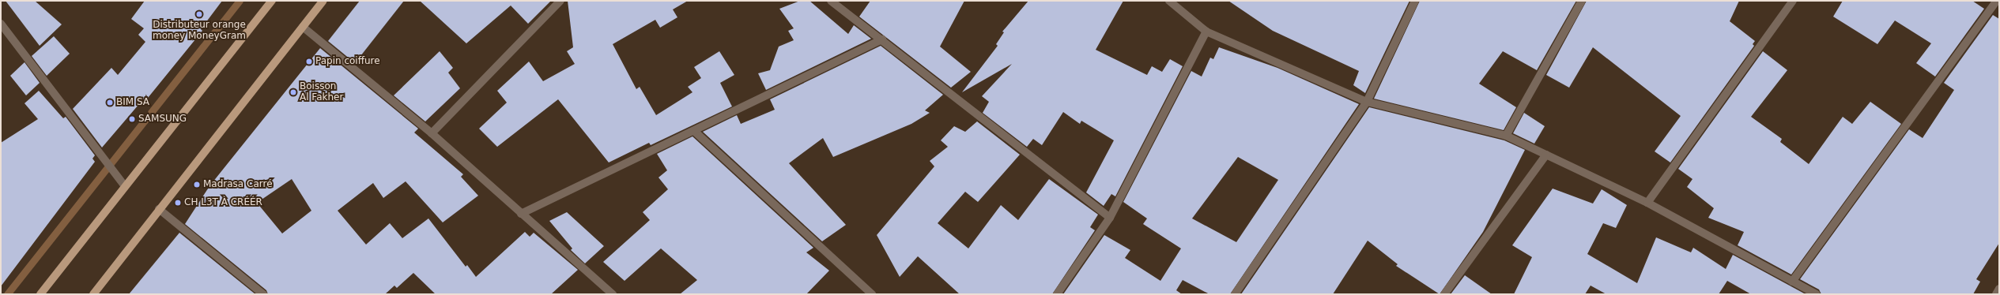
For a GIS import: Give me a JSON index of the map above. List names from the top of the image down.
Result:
{
  "places": [
    "Distributeur orange money MoneyGram",
    "Papin coiffure",
    "Boisson Al Fakher",
    "BIM SA",
    "SAMSUNG",
    "Madrasa Carré",
    "CH L3T À CRÉÉR"
  ]
}
